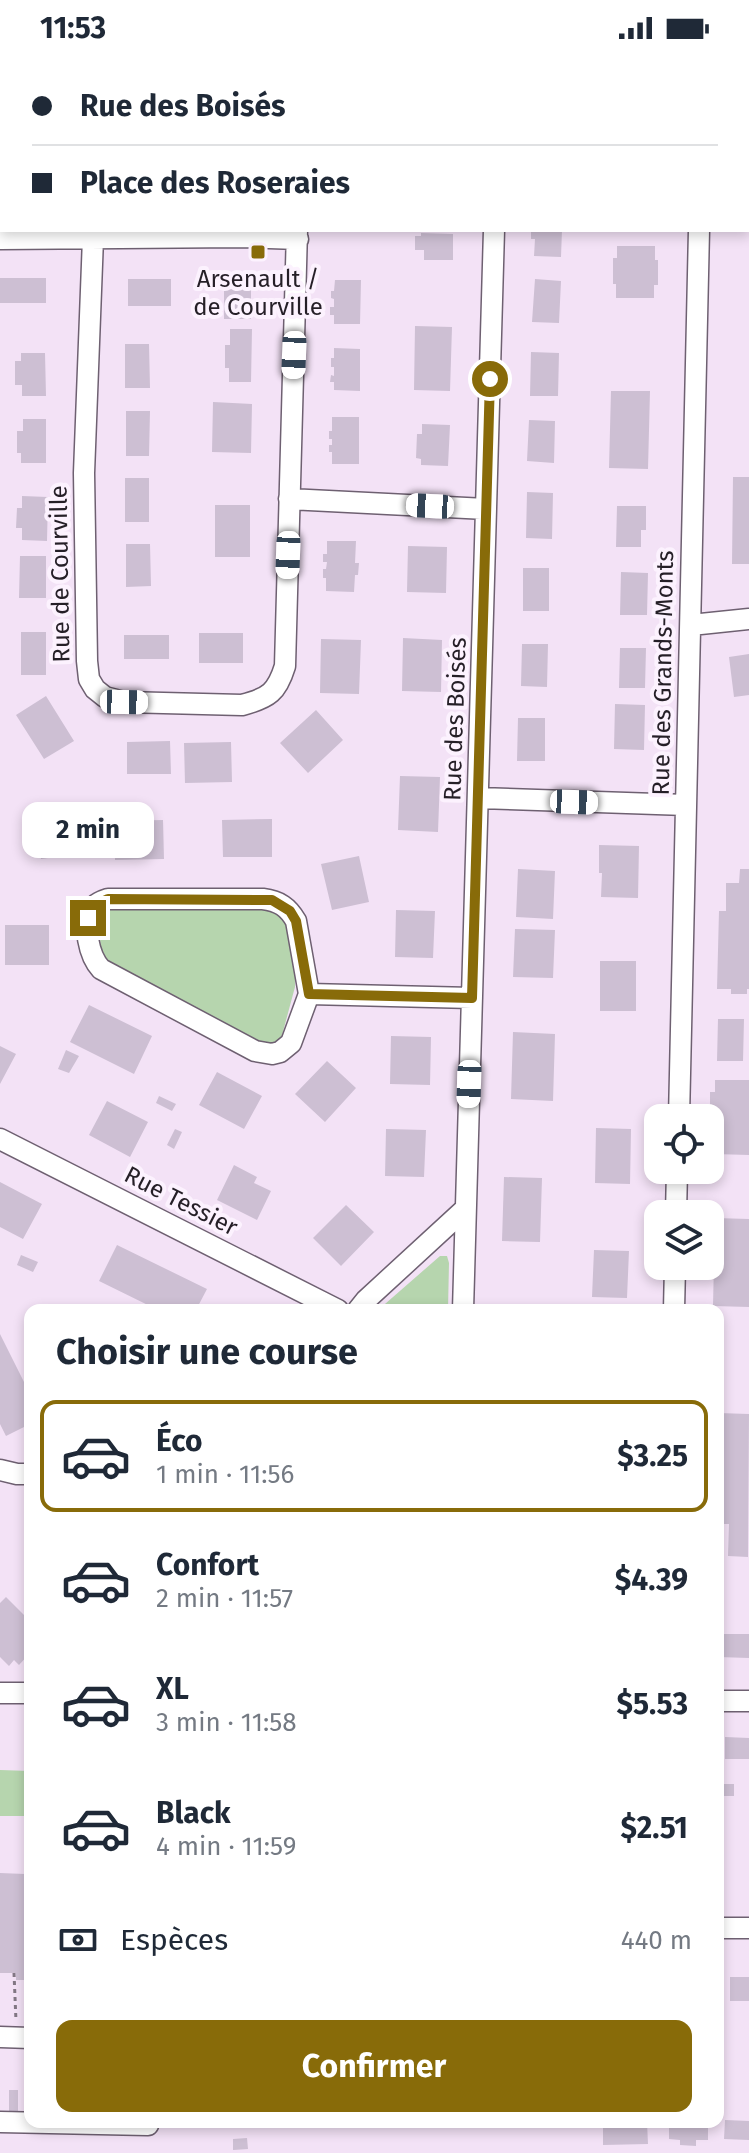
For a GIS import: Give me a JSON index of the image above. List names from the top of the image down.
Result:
{
  "streets": {
    "street": [
      "Rue de Courville",
      "Rue des Grands-Monts",
      "Rue des Boisés",
      "Rue Tessier"
    ]
  },
  "places": {
    "transit": ["Arsenault / de Courville"]
  },
  "page": {
    "status": "11:53",
    "banner": ["Rue des Boisés", "Place des Roseraies"],
    "bubble": "2 min",
    "heading": "Choisir une course",
    "list": [
      {
        "name": "Éco",
        "note": "1 min · 11:56",
        "value": "$3.25"
      },
      {
        "name": "Confort",
        "note": "2 min · 11:57",
        "value": "$4.39"
      },
      {
        "name": "XL",
        "note": "3 min · 11:58",
        "value": "$5.53"
      },
      {
        "name": "Black",
        "note": "4 min · 11:59",
        "value": "$2.51"
      }
    ],
    "pay": ["Espèces", "440 m"],
    "buttons": "Confirmer"
  }
}
